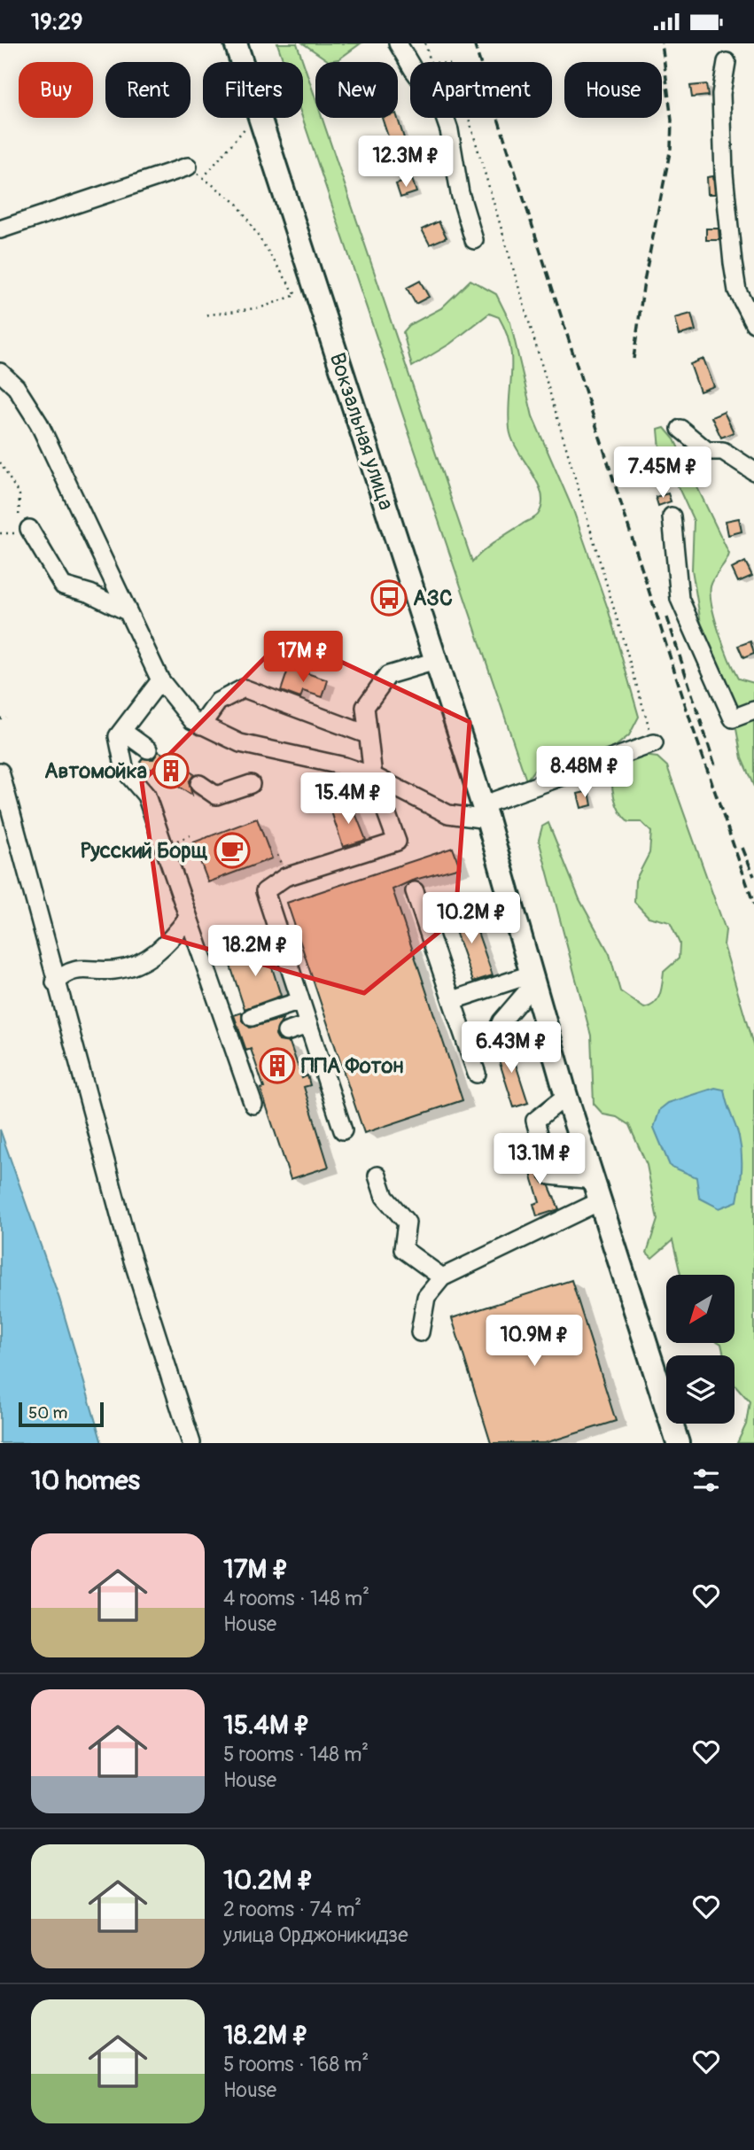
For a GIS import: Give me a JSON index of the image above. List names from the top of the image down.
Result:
{
  "streets": {
    "main road": ["Вокзальная улица"]
  },
  "places": {
    "bus stop": ["АЗС"],
    "building": ["Автомойка", "ППА Фотон"],
    "cafe": ["Русский Борщ"]
  },
  "scale_bar": "50 m",
  "north": "bottom left",
  "page": {
    "status": "19:29",
    "chip": [
      "Buy",
      "Rent",
      "Filters",
      "New",
      "Apartment",
      "House"
    ],
    "price": [
      "12.3M ₽",
      "7.45M ₽",
      "17M ₽",
      "8.48M ₽",
      "15.4M ₽",
      "10.2M ₽",
      "18.2M ₽",
      "6.43M ₽",
      "13.1M ₽",
      "10.9M ₽"
    ],
    "scale": "50 m",
    "heading": "10 homes",
    "list": [
      {
        "name": "17M ₽",
        "note": "4 rooms · 148 m² · House"
      },
      {
        "name": "15.4M ₽",
        "note": "5 rooms · 148 m² · House"
      },
      {
        "name": "10.2M ₽",
        "note": "2 rooms · 74 m² · улица Орджоникидзе"
      },
      {
        "name": "18.2M ₽",
        "note": "5 rooms · 168 m² · House"
      }
    ]
  }
}
